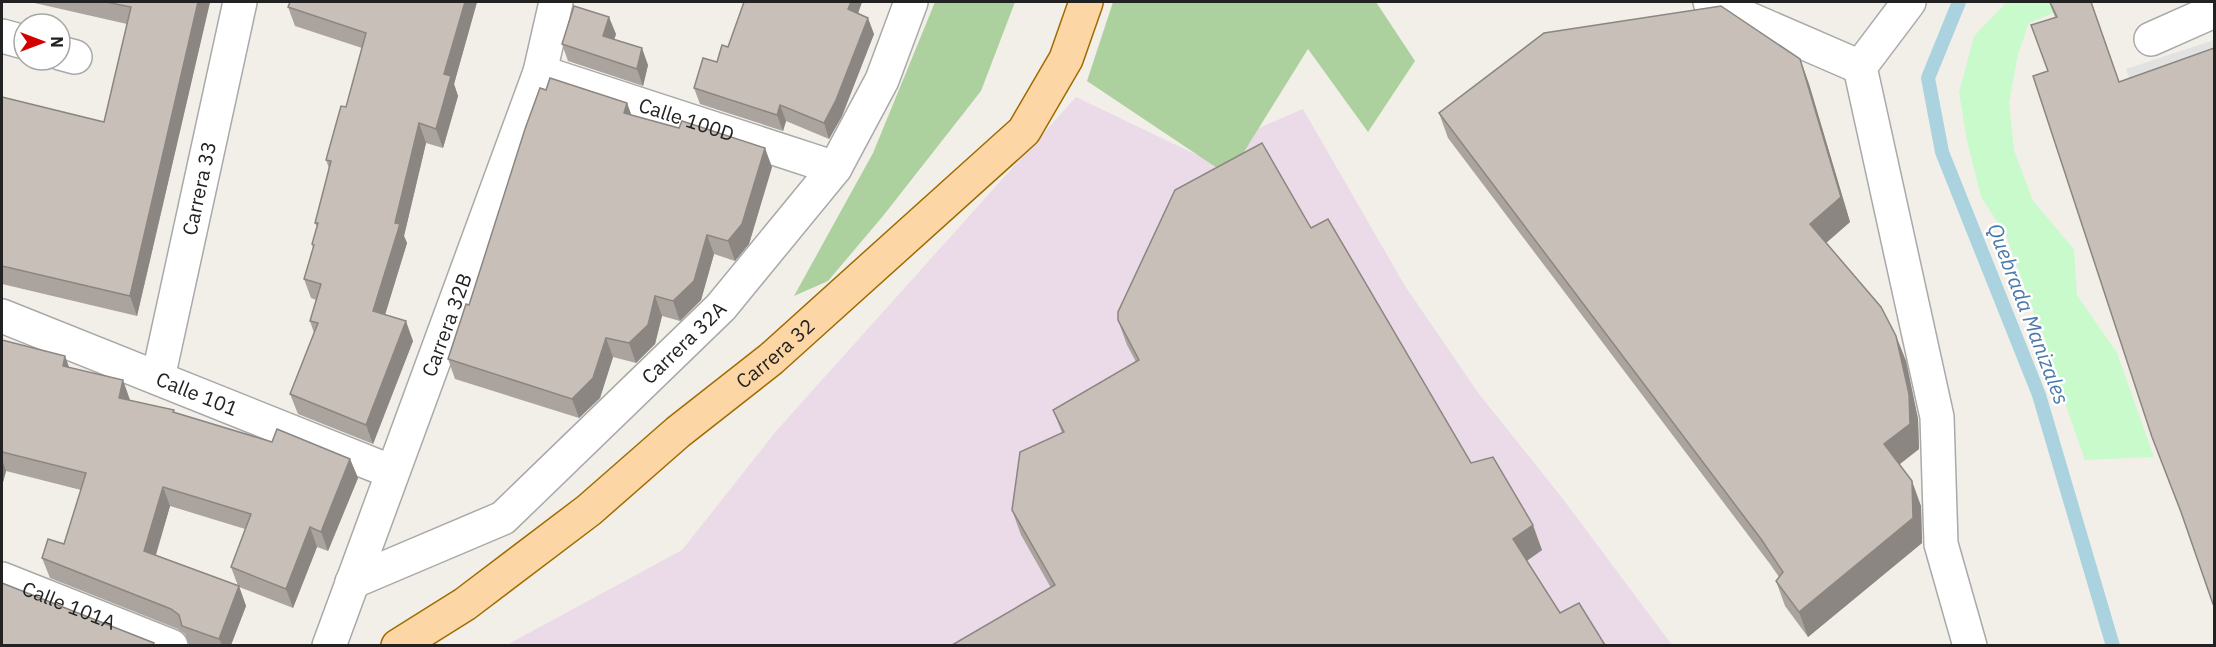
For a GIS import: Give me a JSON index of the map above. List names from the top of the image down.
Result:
{
  "streets": {
    "main road": ["Carrera 32"],
    "street": [
      "Calle 100D",
      "Carrera 33",
      "Carrera 32B",
      "Carrera 32A",
      "Calle 101",
      "Calle 101A"
    ]
  },
  "crossings": [
    ["Calle 100D", "Carrera 32B"],
    ["Calle 100D", "Carrera 32A"],
    ["Carrera 33", "Calle 101"],
    ["Carrera 32B", "Carrera 32A"],
    ["Carrera 32B", "Calle 101"]
  ],
  "water": ["Quebrada Manizales"],
  "north": "right"
}
